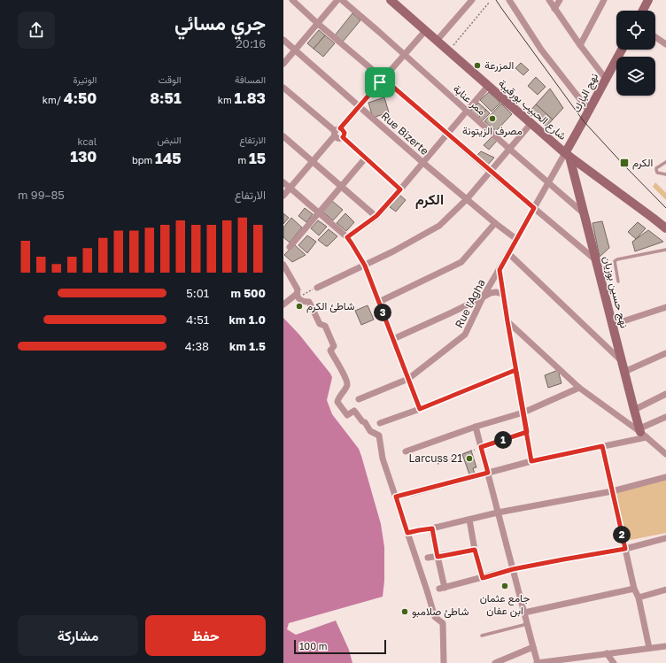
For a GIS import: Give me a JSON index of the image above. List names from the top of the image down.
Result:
{
  "streets": {
    "street": [
      "نهج البارك",
      "ممر عنابة",
      "شارع الحبيب بورقيبة",
      "Rue Bizerte",
      "نهج حسين بوزيان",
      "Rue l'Agha"
    ]
  },
  "crossings": [
    ["نهج البارك", "شارع الحبيب بورقيبة"],
    ["نهج البارك", "نهج حسين بوزيان"],
    ["نهج البارك", "Rue l'Agha"],
    ["ممر عنابة", "نهج حسين بوزيان"],
    ["ممر عنابة", "Rue l'Agha"],
    ["شارع الحبيب بورقيبة", "نهج حسين بوزيان"],
    ["شارع الحبيب بورقيبة", "Rue l'Agha"],
    ["Rue Bizerte", "Rue l'Agha"],
    ["نهج حسين بوزيان", "Rue l'Agha"]
  ],
  "districts": ["الكرم"],
  "places": {
    "other": [
      "المزرعة",
      "مصرف الزيتونة",
      "شاطئ الکرم",
      "Larcuss 21",
      "جامع عثمان ابن عفان",
      "شاطئ صلامبو"
    ],
    "transit": ["الكرم"]
  },
  "scale_bar": "100 m",
  "page": {
    "heading": ["جري مسائي", "20:16"],
    "stats": [
      ["المسافة", "1.83 km"],
      ["الوقت", "8:51"],
      ["الوتيرة", "4:50 /km"],
      ["الارتفاع", "15 m"],
      ["النبض", "145 bpm"],
      ["kcal", "130"]
    ],
    "chart": ["الارتفاع", "85–99 m"],
    "list": [
      {
        "name": "500 m",
        "note": "5:01"
      },
      {
        "name": "1.0 km",
        "note": "4:51"
      },
      {
        "name": "1.5 km",
        "note": "4:38"
      }
    ],
    "pins": ["3", "1", "2"],
    "buttons": ["حفظ", "مشاركة"],
    "scale": "100 m"
  }
}
